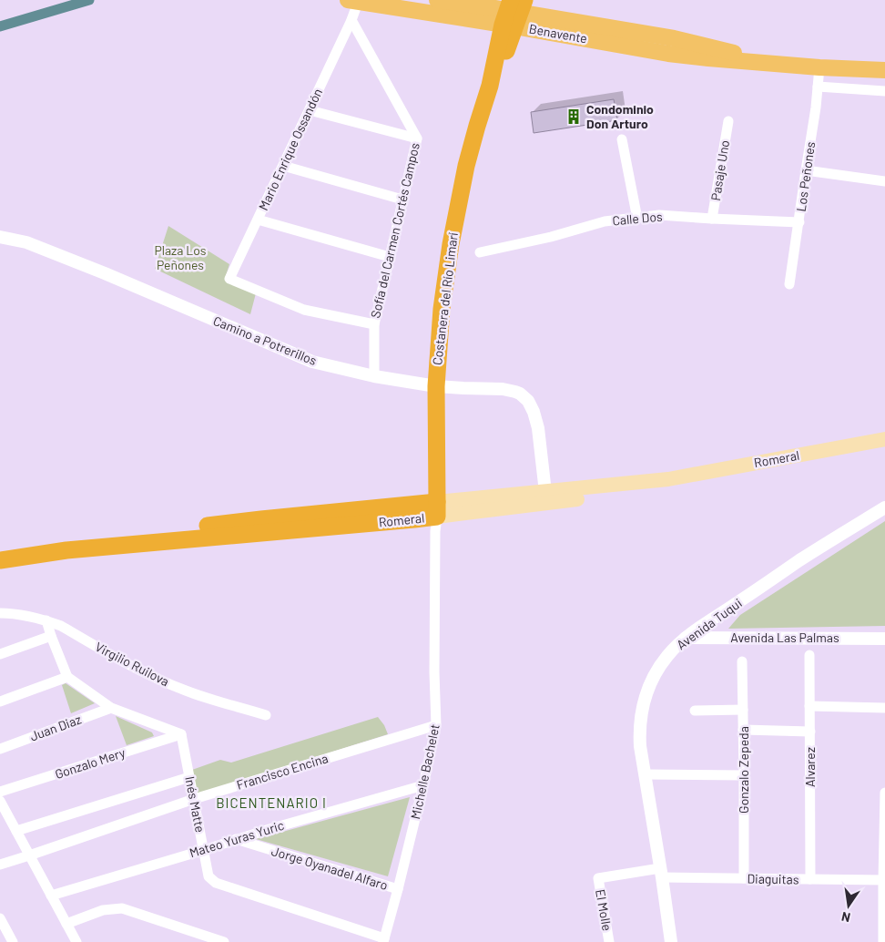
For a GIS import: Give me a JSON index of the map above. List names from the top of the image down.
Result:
{
  "streets": {
    "highway": ["Costanera del Río Limarí", "Romeral"],
    "main road": ["Benavente"],
    "street": [
      "Mario Enrique Ossandón",
      "Pasaje Uno",
      "Los Peñones",
      "Calle Dos",
      "Sofía del Carmen Cortés Campos",
      "Camino a Potrerillos",
      "Avenida Tuqui",
      "Avenida Las Palmas",
      "Virgilio Ruilova",
      "Juan Diaz",
      "Gonzalo Mery",
      "Alvarez",
      "Gonzalo Zepeda",
      "Francisco Encina",
      "Michelle Bachelet",
      "Inés Matte",
      "Mateo Yuras Yuric",
      "Jorge Oyanadel Alfaro",
      "Diaguitas",
      "El Molle"
    ]
  },
  "crossings": [
    ["Benavente", "Mario Enrique Ossandón"],
    ["Benavente", "Los Peñones"],
    ["Benavente", "Costanera del Río Limarí"],
    ["Mario Enrique Ossandón", "Sofía del Carmen Cortés Campos"],
    ["Pasaje Uno", "Calle Dos"],
    ["Los Peñones", "Calle Dos"],
    ["Sofía del Carmen Cortés Campos", "Camino a Potrerillos"],
    ["Costanera del Río Limarí", "Camino a Potrerillos"],
    ["Costanera del Río Limarí", "Romeral"],
    ["Costanera del Río Limarí", "Michelle Bachelet"],
    ["Camino a Potrerillos", "Romeral"],
    ["Romeral", "Michelle Bachelet"],
    ["Avenida Tuqui", "Avenida Las Palmas"],
    ["Avenida Tuqui", "Diaguitas"],
    ["Gonzalo Mery", "Inés Matte"],
    ["Alvarez", "Diaguitas"],
    ["Gonzalo Zepeda", "Diaguitas"],
    ["Francisco Encina", "Michelle Bachelet"],
    ["Francisco Encina", "Inés Matte"],
    ["Michelle Bachelet", "Inés Matte"],
    ["Michelle Bachelet", "Mateo Yuras Yuric"],
    ["Michelle Bachelet", "Jorge Oyanadel Alfaro"],
    ["Inés Matte", "Mateo Yuras Yuric"],
    ["Mateo Yuras Yuric", "Jorge Oyanadel Alfaro"],
    ["Diaguitas", "El Molle"]
  ],
  "districts": ["BICENTENARIO I"],
  "parks": ["Plaza Los Peñones"],
  "places": {
    "building": ["Condominio Don Arturo"]
  },
  "north": "bottom"
}
